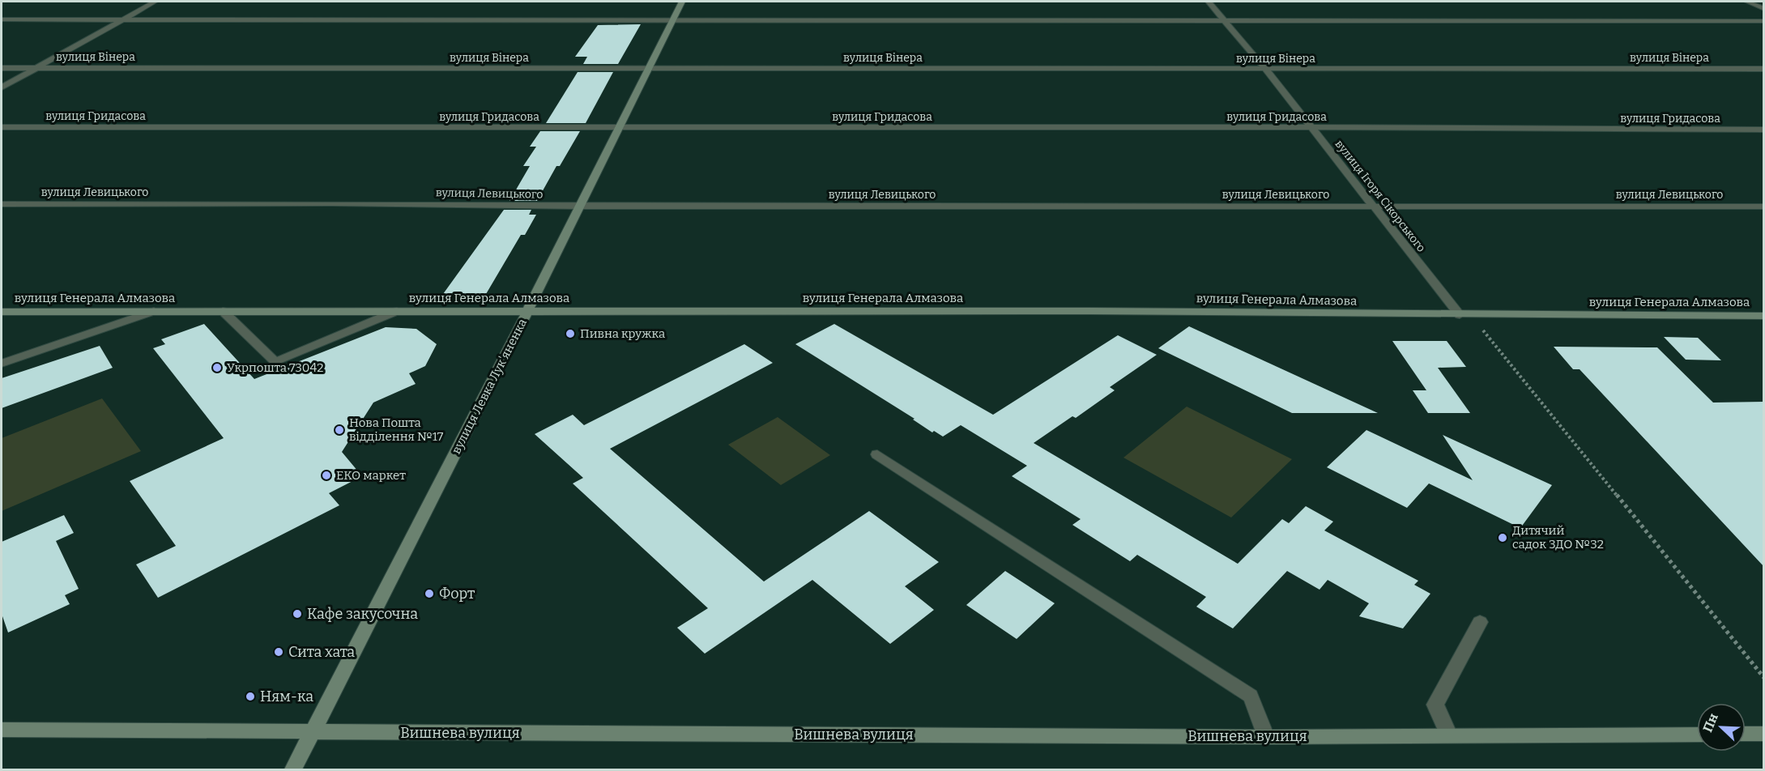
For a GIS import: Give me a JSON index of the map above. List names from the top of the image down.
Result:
{
  "streets": {
    "street": [
      "вулиця Вінера",
      "вулиця Гридасова",
      "вулиця Левицького",
      "вулиця Ігоря Сікорського",
      "вулиця Генерала Алмазова",
      "вулиця Левка Лук'яненка",
      "Вишнева вулиця"
    ]
  },
  "crossings": [
    ["вулиця Вінера", "вулиця Ігоря Сікорського"],
    ["вулиця Вінера", "вулиця Левка Лук'яненка"],
    ["вулиця Гридасова", "вулиця Ігоря Сікорського"],
    ["вулиця Гридасова", "вулиця Левка Лук'яненка"],
    ["вулиця Левицького", "вулиця Ігоря Сікорського"],
    ["вулиця Левицького", "вулиця Левка Лук'яненка"],
    ["вулиця Ігоря Сікорського", "вулиця Генерала Алмазова"],
    ["вулиця Генерала Алмазова", "вулиця Левка Лук'яненка"],
    ["вулиця Левка Лук'яненка", "Вишнева вулиця"]
  ],
  "places": [
    "Пивна кружка",
    "Укрпошта 73042",
    "Нова Пошта відділення №17",
    "ЕКО маркет",
    "Дитячий садок ЗДО №32",
    "Форт",
    "Кафе закусочна",
    "Сита хата",
    "Ням-ка"
  ],
  "north": "top left"
}
